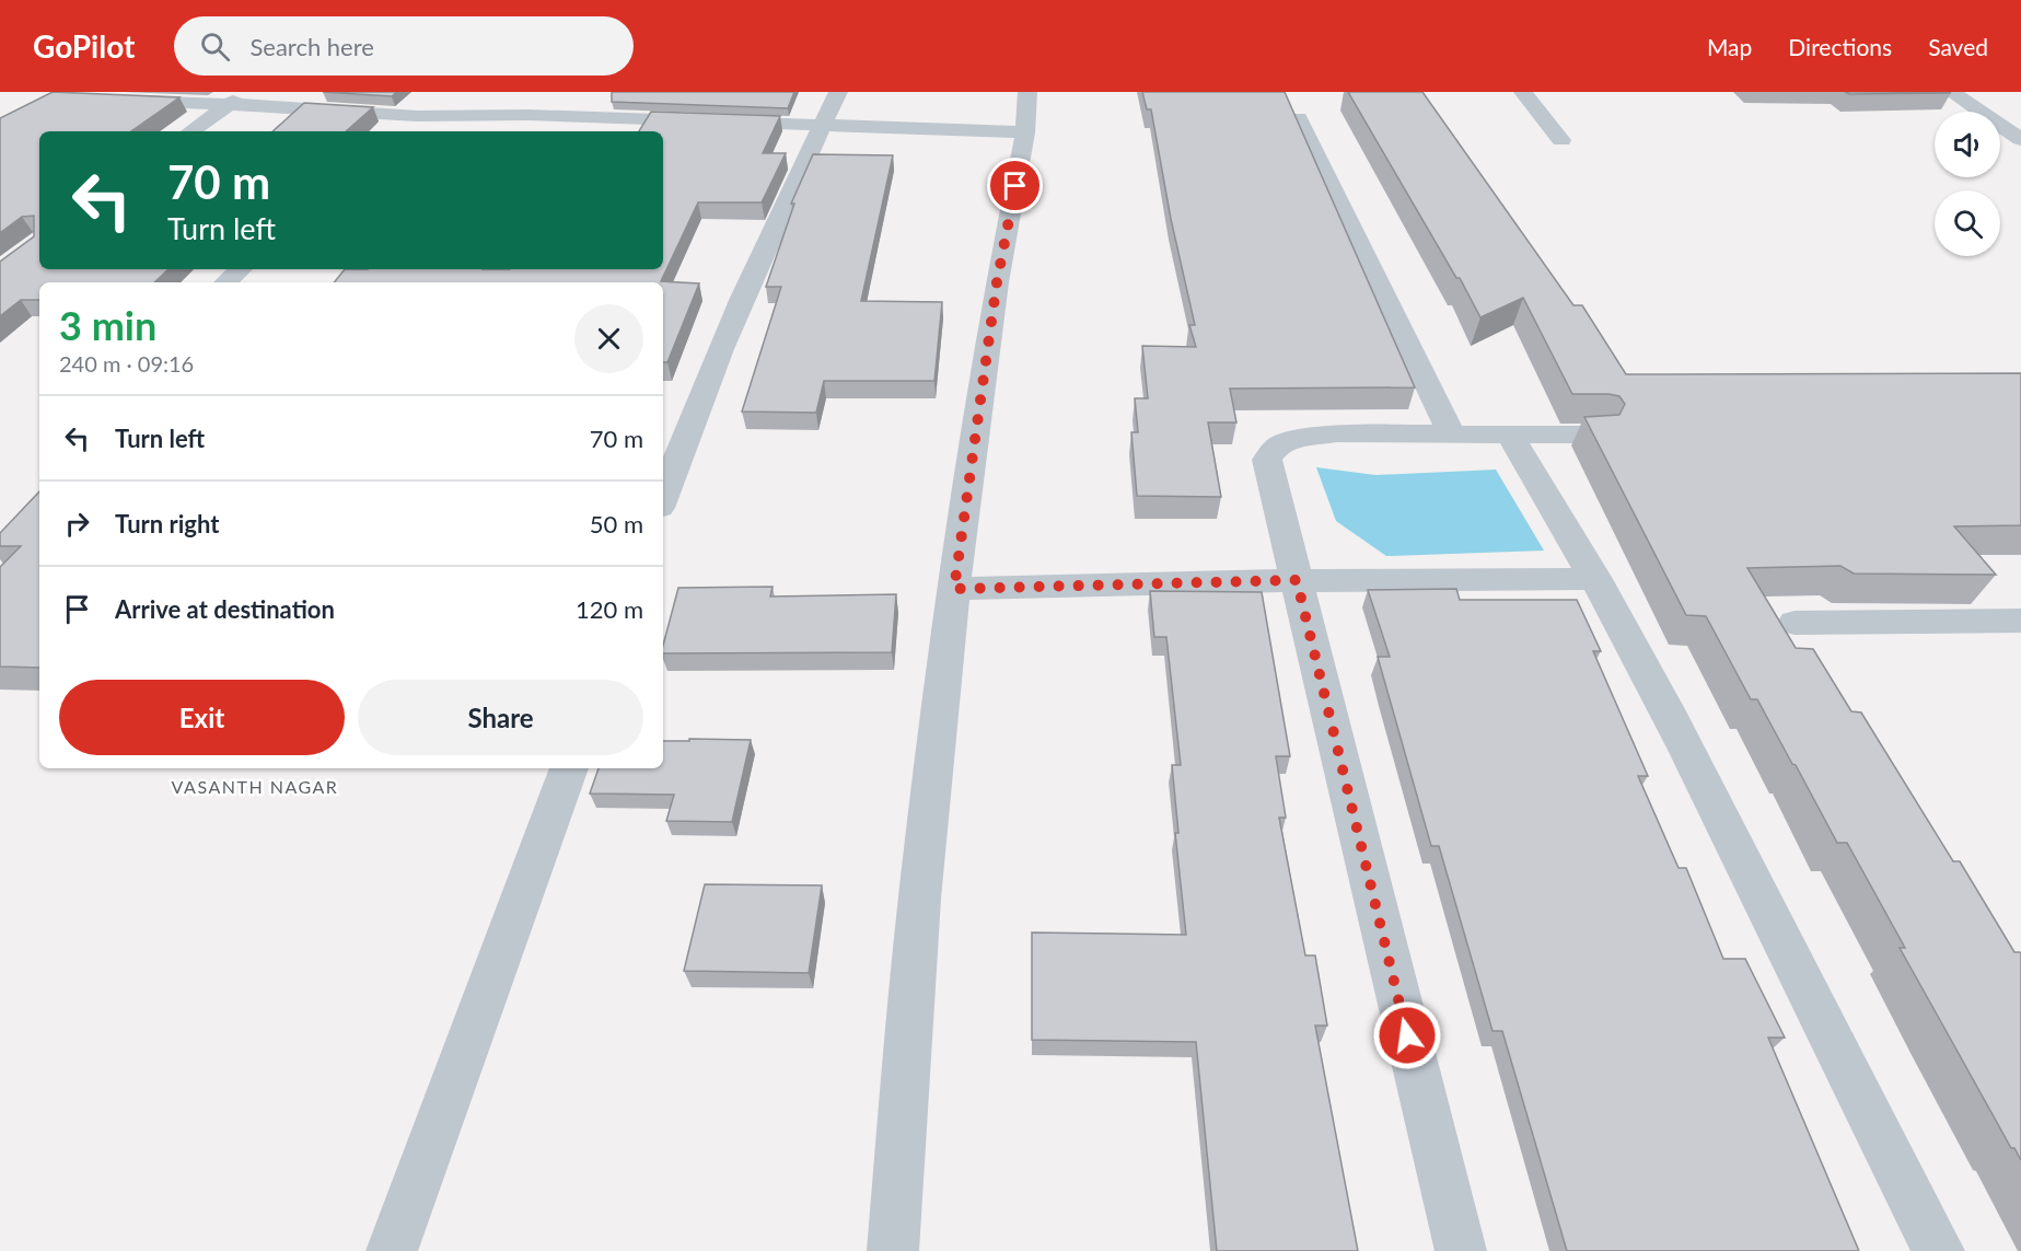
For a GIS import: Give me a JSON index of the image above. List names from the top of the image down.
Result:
{
  "districts": ["VASANTH NAGAR"],
  "page": {
    "header": "GoPilot",
    "search": "Search here",
    "nav": ["Map", "Directions", "Saved"],
    "turn": ["70 m", "Turn left"],
    "heading": ["3 min", "240 m · 09:16"],
    "list": [
      {
        "name": "Turn left",
        "value": "70 m"
      },
      {
        "name": "Turn right",
        "value": "50 m"
      },
      {
        "name": "Arrive at destination",
        "value": "120 m"
      }
    ],
    "buttons": ["Exit", "Share"]
  }
}
